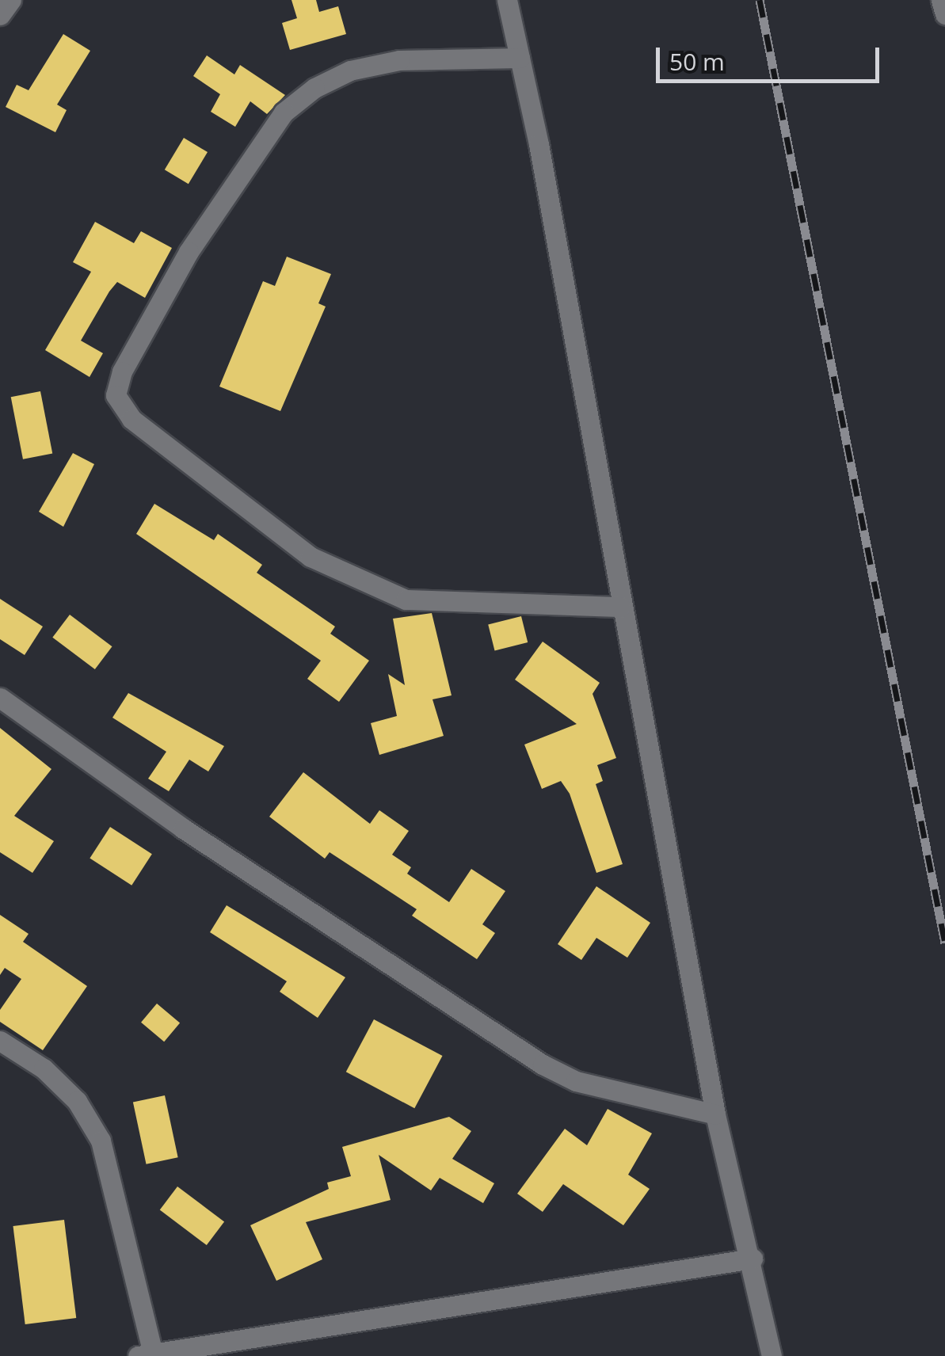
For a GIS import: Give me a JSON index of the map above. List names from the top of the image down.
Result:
{
  "scale_bar": "50 m"
}
